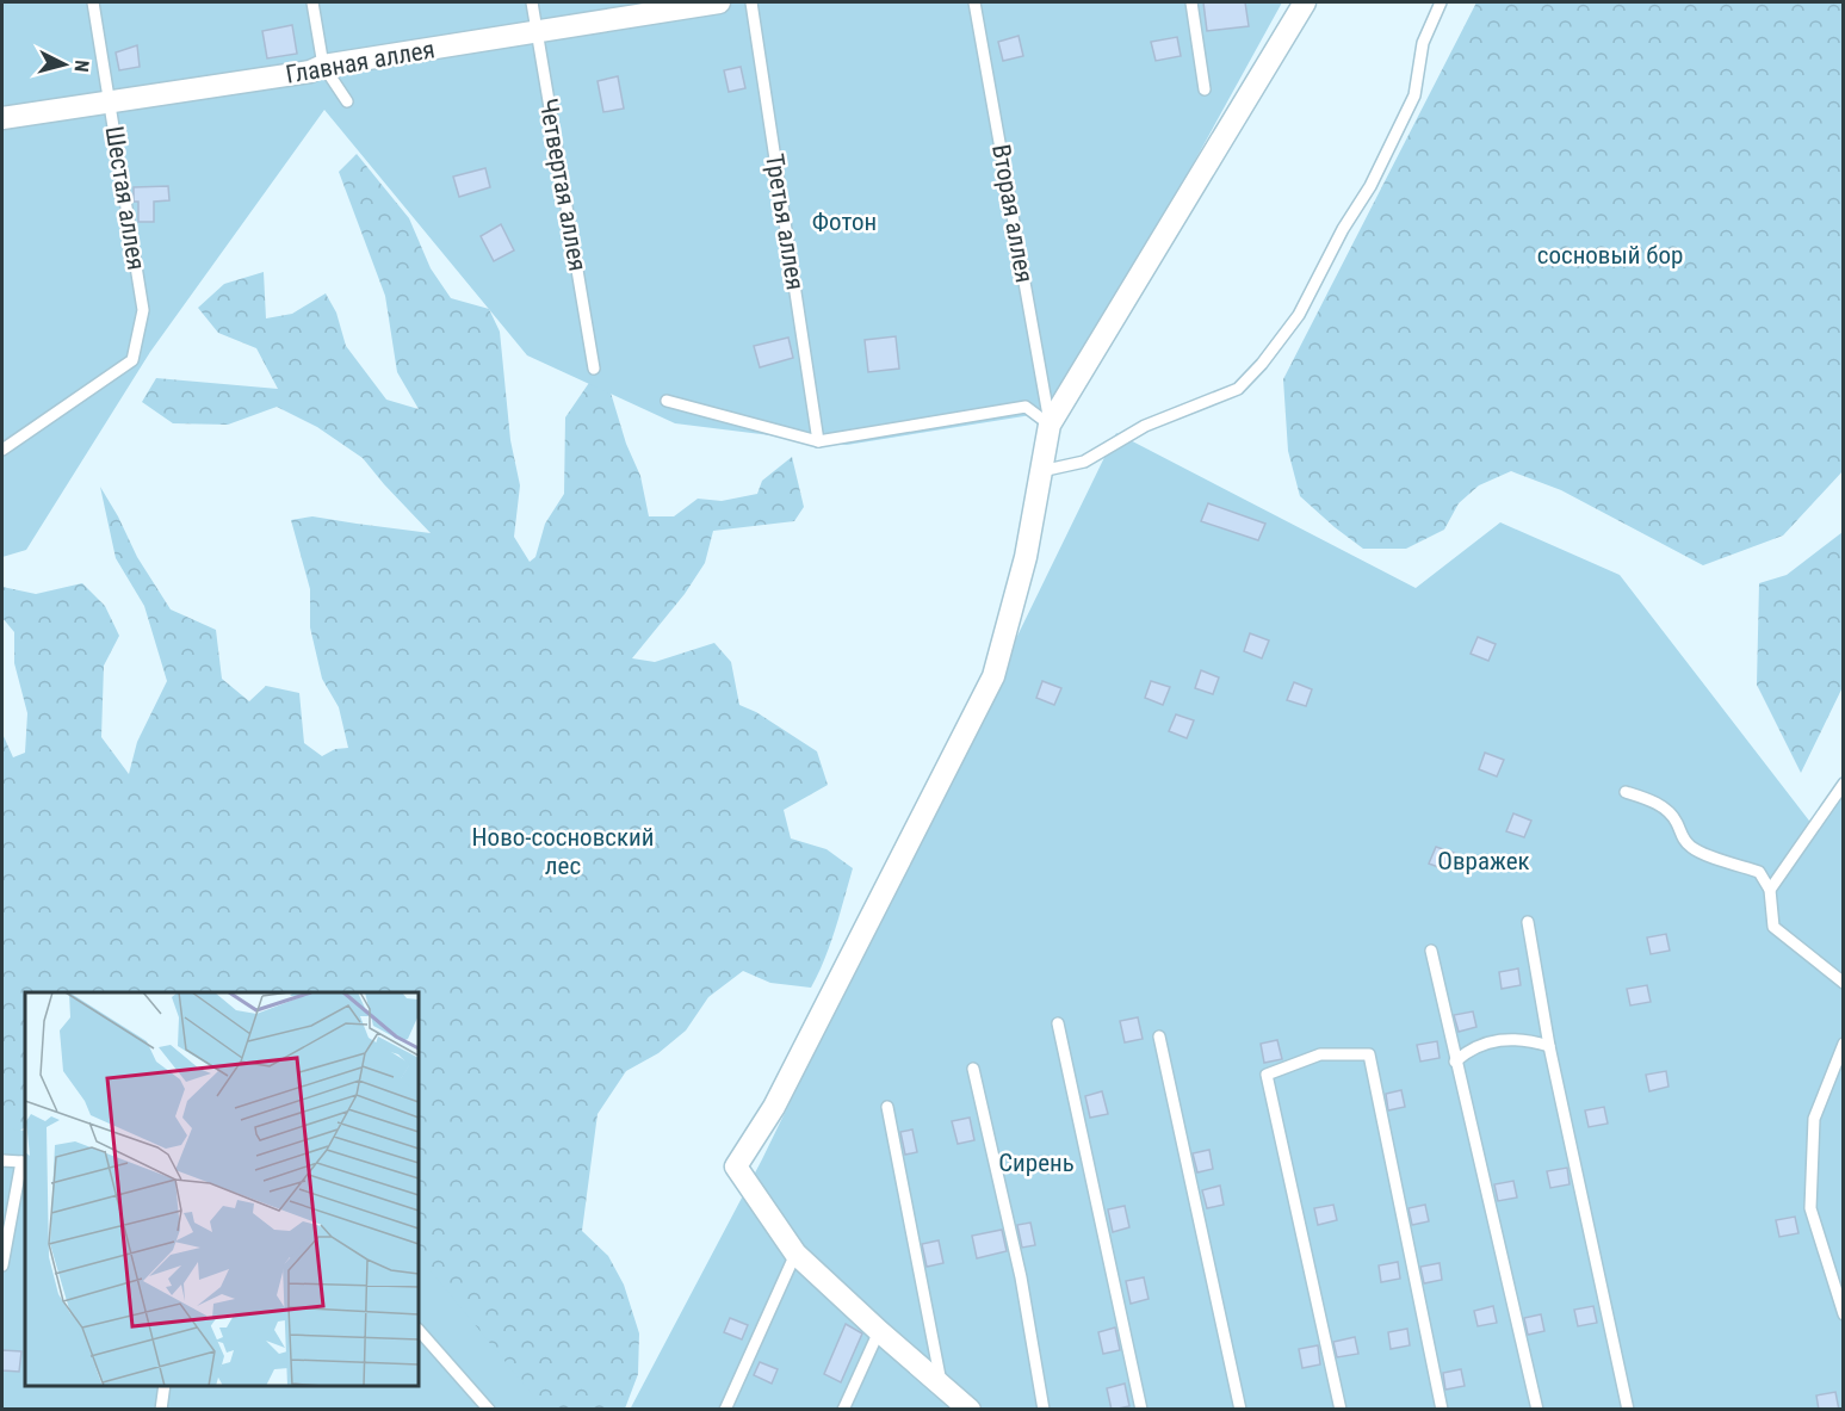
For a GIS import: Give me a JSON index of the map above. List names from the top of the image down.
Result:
{
  "streets": {
    "street": ["Главная аллея"],
    "lane": [
      "Четвертая аллея",
      "Шестая аллея",
      "Вторая аллея",
      "Третья аллея"
    ]
  },
  "crossings": [
    ["Главная аллея", "Четвертая аллея"],
    ["Главная аллея", "Шестая аллея"]
  ],
  "parks": [
    "Фотон",
    "сосновый бор",
    "Ново-сосновский лес",
    "Овражек",
    "Сирень"
  ],
  "north": "right"
}
